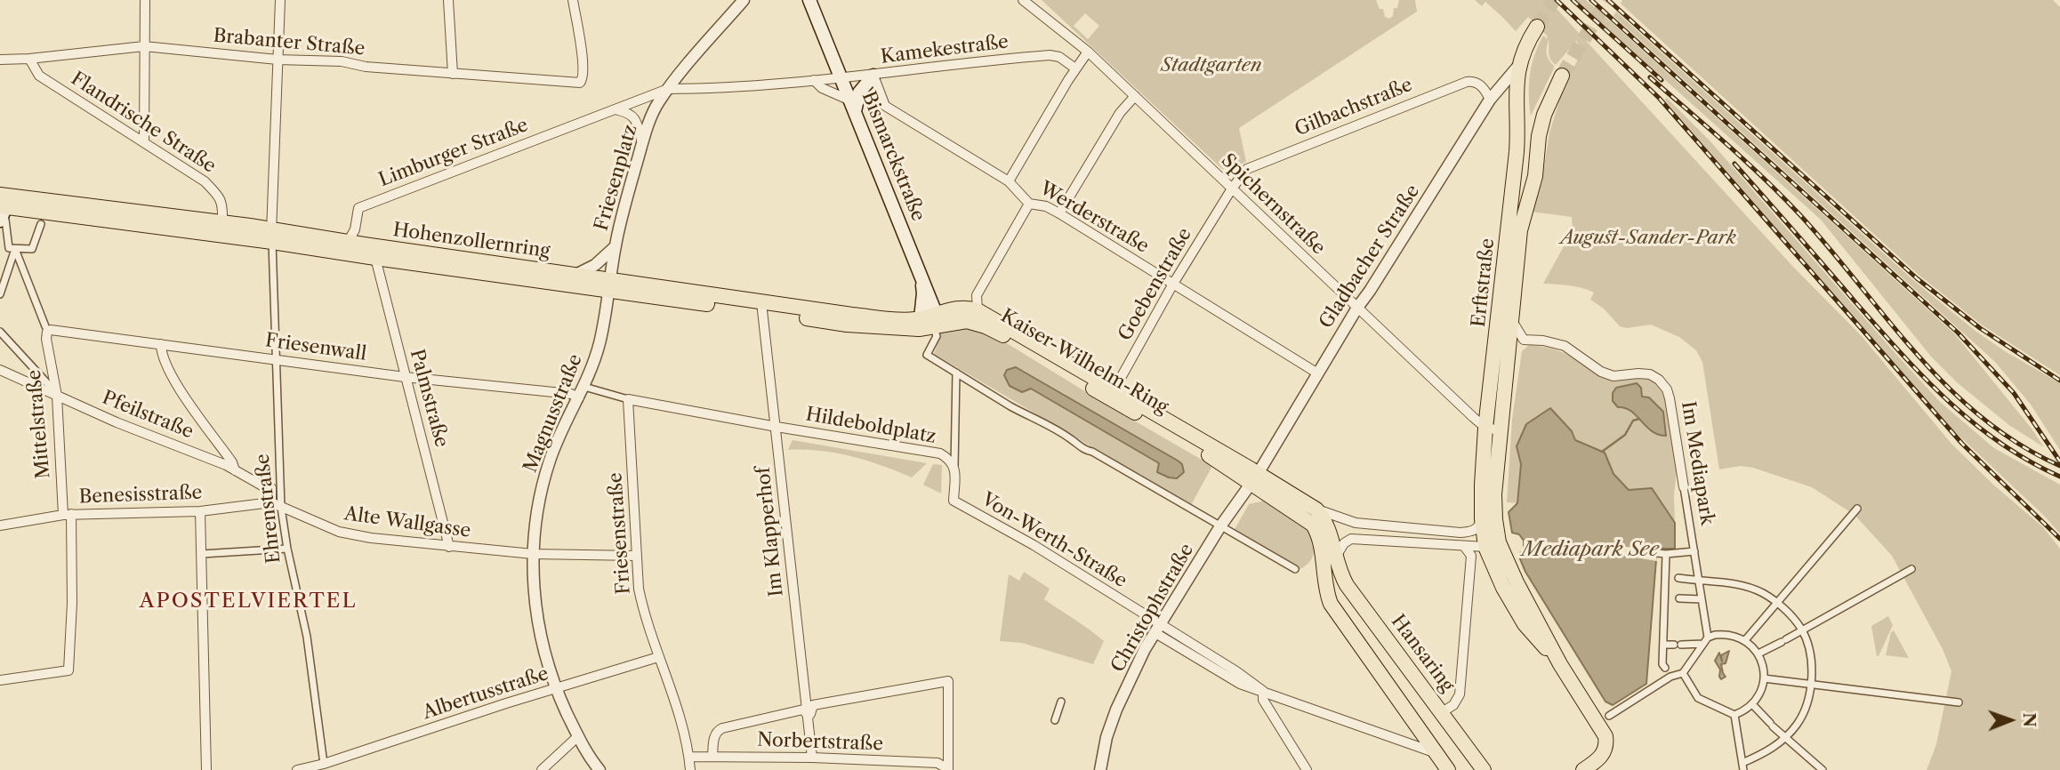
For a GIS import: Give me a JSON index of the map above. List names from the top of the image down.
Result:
{
  "streets": {
    "main road": [
      "Bismarckstraße",
      "Hohenzollernring",
      "Erftstraße",
      "Kaiser-Wilhelm-Ring",
      "Hansaring"
    ],
    "street": [
      "Brabanter Straße",
      "Kamekestraße",
      "Gilbachstraße",
      "Flandrische Straße",
      "Limburger Straße",
      "Friesenplatz",
      "Spichernstraße",
      "Werderstraße",
      "Gladbacher Straße",
      "Goebenstraße",
      "Friesenwall",
      "Palmstraße",
      "Magnusstraße",
      "Pfeilstraße",
      "Mittelstraße",
      "Hildeboldplatz",
      "Im Mediapark",
      "Benesisstraße",
      "Ehrenstraße",
      "Alte Wallgasse",
      "Im Klapperhof",
      "Friesenstraße",
      "Von-Werth-Straße",
      "Christophstraße",
      "Albertusstraße",
      "Norbertstraße"
    ]
  },
  "crossings": [
    ["Brabanter Straße", "Flandrische Straße"],
    ["Kamekestraße", "Limburger Straße"],
    ["Kamekestraße", "Bismarckstraße"],
    ["Kamekestraße", "Friesenplatz"],
    ["Kamekestraße", "Werderstraße"],
    ["Gilbachstraße", "Spichernstraße"],
    ["Gilbachstraße", "Gladbacher Straße"],
    ["Gilbachstraße", "Goebenstraße"],
    ["Flandrische Straße", "Hohenzollernring"],
    ["Limburger Straße", "Friesenplatz"],
    ["Limburger Straße", "Hohenzollernring"],
    ["Friesenplatz", "Hohenzollernring"],
    ["Friesenplatz", "Magnusstraße"],
    ["Spichernstraße", "Gladbacher Straße"],
    ["Spichernstraße", "Erftstraße"],
    ["Spichernstraße", "Goebenstraße"],
    ["Werderstraße", "Gladbacher Straße"],
    ["Werderstraße", "Goebenstraße"],
    ["Hohenzollernring", "Kaiser-Wilhelm-Ring"],
    ["Hohenzollernring", "Palmstraße"],
    ["Hohenzollernring", "Magnusstraße"],
    ["Hohenzollernring", "Ehrenstraße"],
    ["Hohenzollernring", "Im Klapperhof"],
    ["Gladbacher Straße", "Erftstraße"],
    ["Gladbacher Straße", "Kaiser-Wilhelm-Ring"],
    ["Gladbacher Straße", "Christophstraße"],
    ["Goebenstraße", "Kaiser-Wilhelm-Ring"],
    ["Friesenwall", "Palmstraße"],
    ["Friesenwall", "Magnusstraße"],
    ["Friesenwall", "Mittelstraße"],
    ["Friesenwall", "Hildeboldplatz"],
    ["Friesenwall", "Ehrenstraße"],
    ["Friesenwall", "Im Klapperhof"],
    ["Friesenwall", "Friesenstraße"],
    ["Kaiser-Wilhelm-Ring", "Christophstraße"],
    ["Kaiser-Wilhelm-Ring", "Hansaring"],
    ["Palmstraße", "Alte Wallgasse"],
    ["Magnusstraße", "Alte Wallgasse"],
    ["Magnusstraße", "Albertusstraße"],
    ["Pfeilstraße", "Mittelstraße"],
    ["Pfeilstraße", "Ehrenstraße"],
    ["Mittelstraße", "Benesisstraße"],
    ["Hildeboldplatz", "Im Klapperhof"],
    ["Hildeboldplatz", "Von-Werth-Straße"],
    ["Benesisstraße", "Ehrenstraße"],
    ["Ehrenstraße", "Alte Wallgasse"],
    ["Ehrenstraße", "Albertusstraße"],
    ["Alte Wallgasse", "Friesenstraße"],
    ["Im Klapperhof", "Norbertstraße"],
    ["Friesenstraße", "Albertusstraße"],
    ["Friesenstraße", "Norbertstraße"],
    ["Von-Werth-Straße", "Christophstraße"]
  ],
  "districts": ["APOSTELVIERTEL"],
  "water": ["Mediapark See"],
  "parks": ["Stadtgarten", "August-Sander-Park"],
  "north": "right"
}
